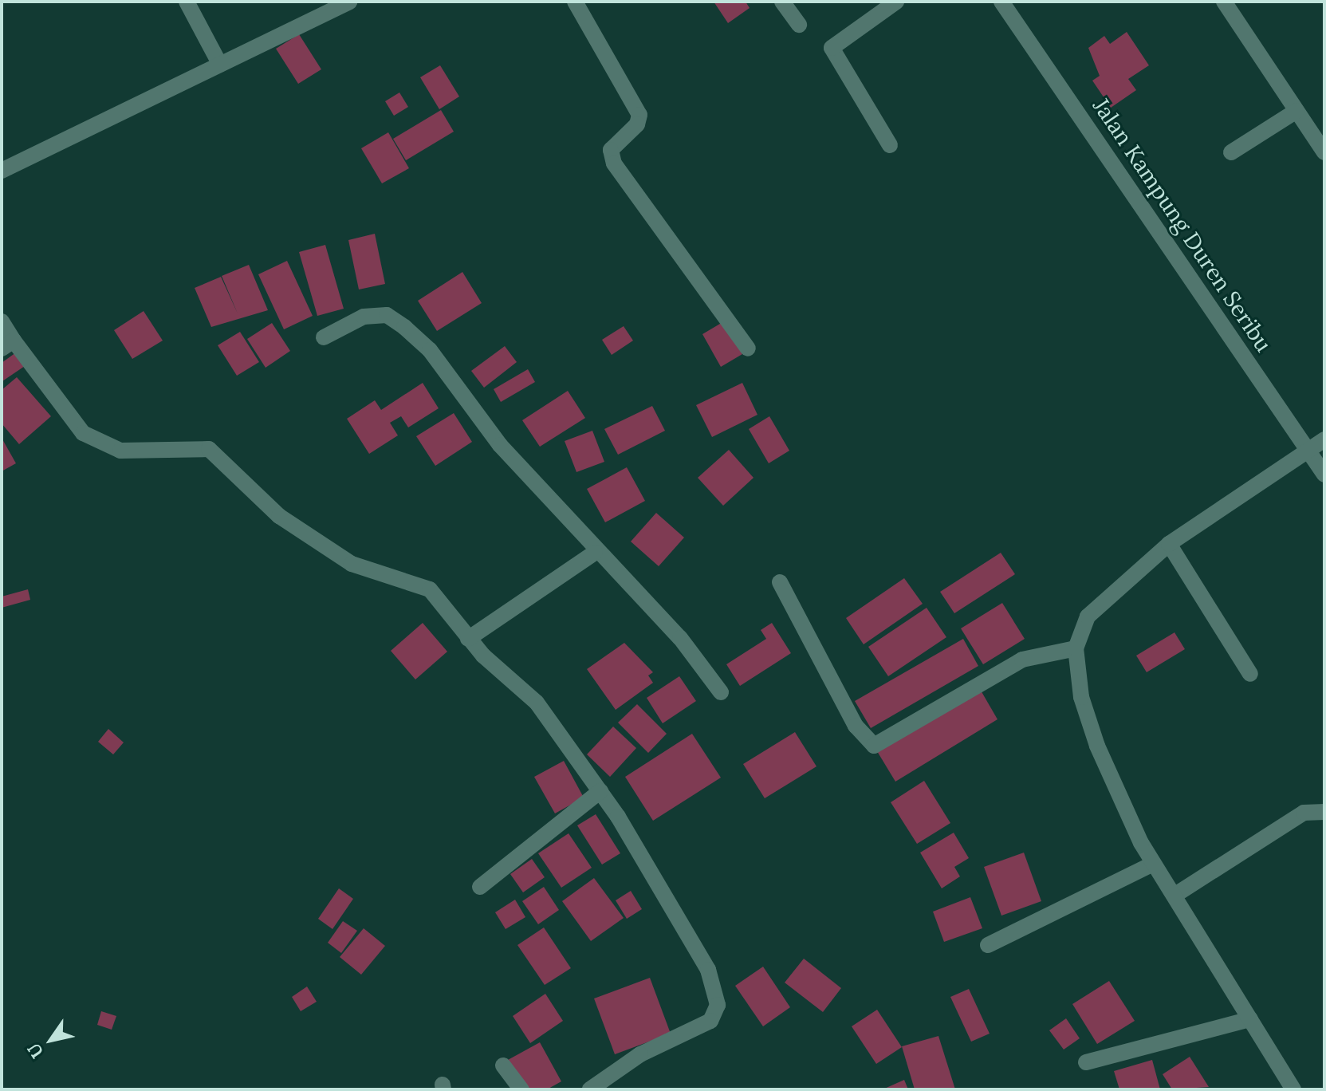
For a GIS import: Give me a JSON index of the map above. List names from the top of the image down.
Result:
{
  "streets": {
    "street": ["Jalan Kampung Duren Seribu"]
  },
  "north": "bottom left"
}
